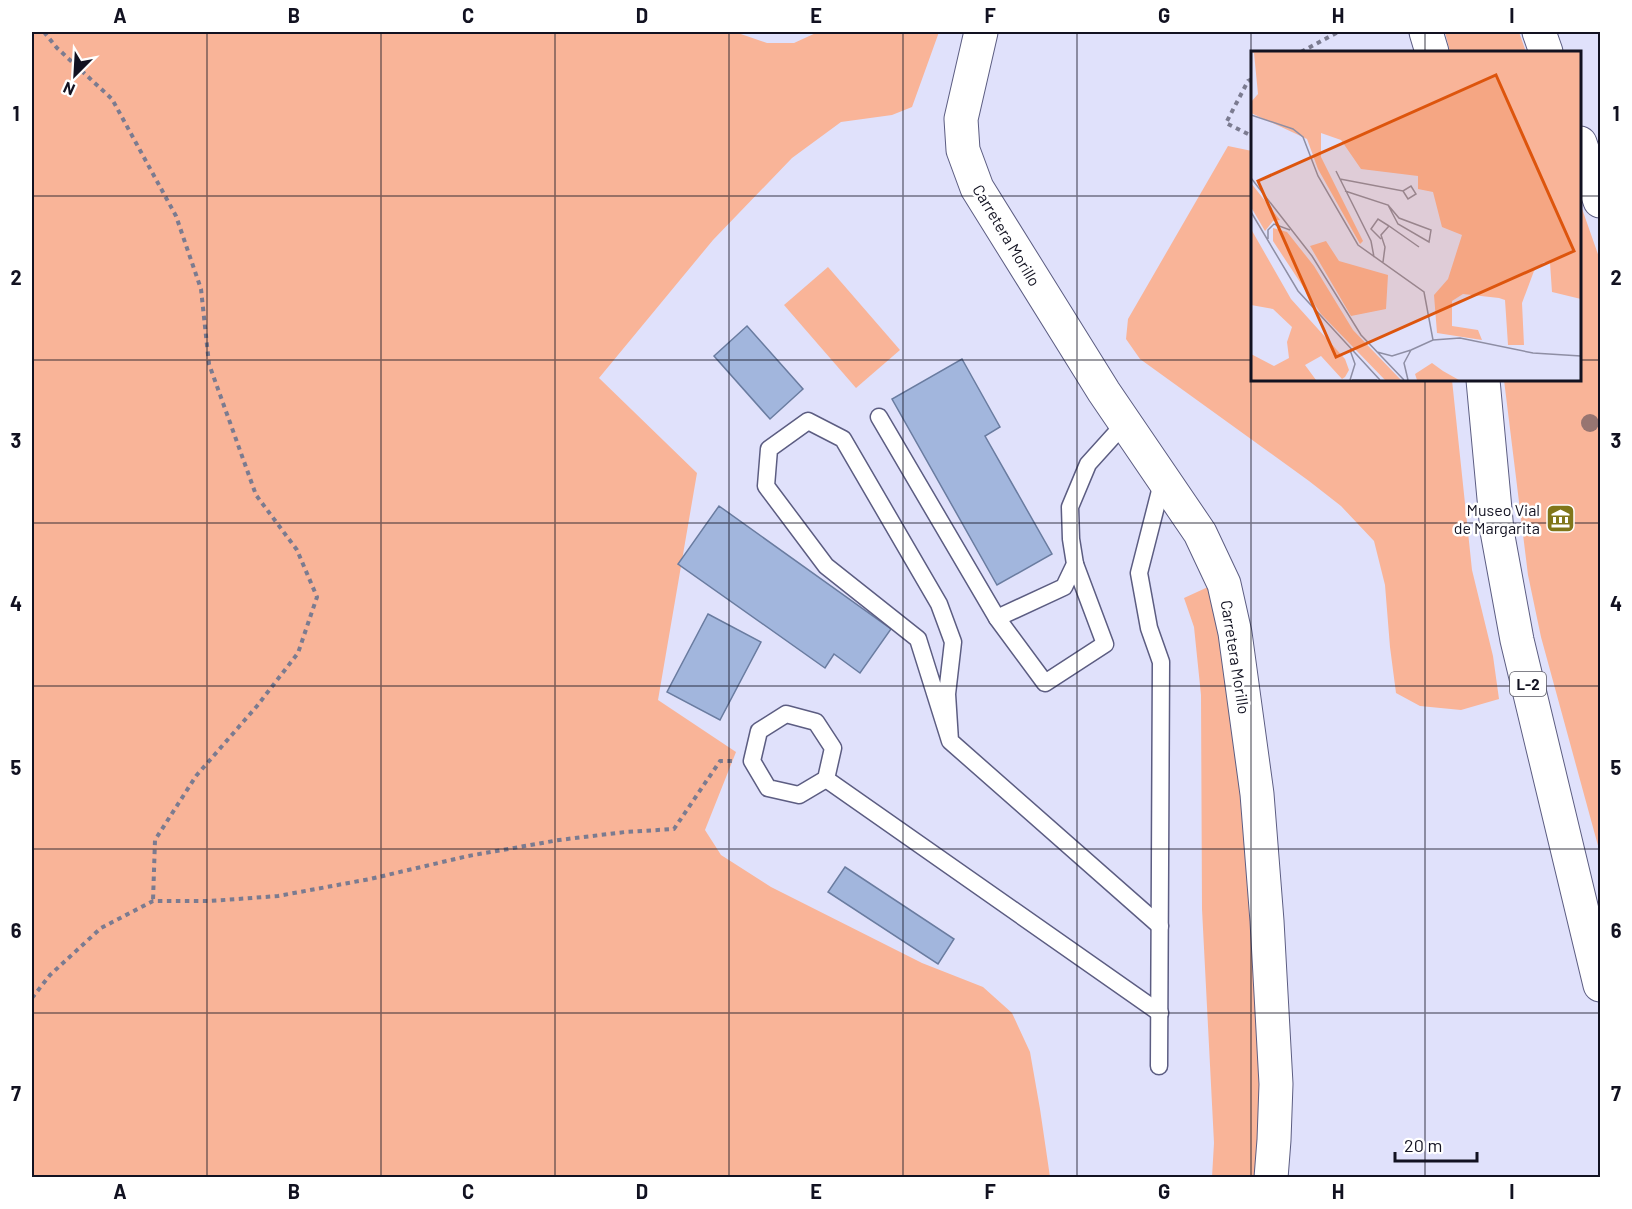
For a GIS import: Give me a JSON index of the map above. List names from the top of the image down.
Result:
{
  "streets": {
    "street": ["Carretera Morillo", "L-2"]
  },
  "places": {
    "museum": ["Museo Vial de Margarita"]
  },
  "scale_bar": "20 m",
  "north": "bottom left",
  "grid": {
    "columns": [
      "A",
      "B",
      "C",
      "D",
      "E",
      "F",
      "G",
      "H",
      "I"
    ],
    "rows": [
      "1",
      "2",
      "3",
      "4",
      "5",
      "6",
      "7"
    ]
  }
}
